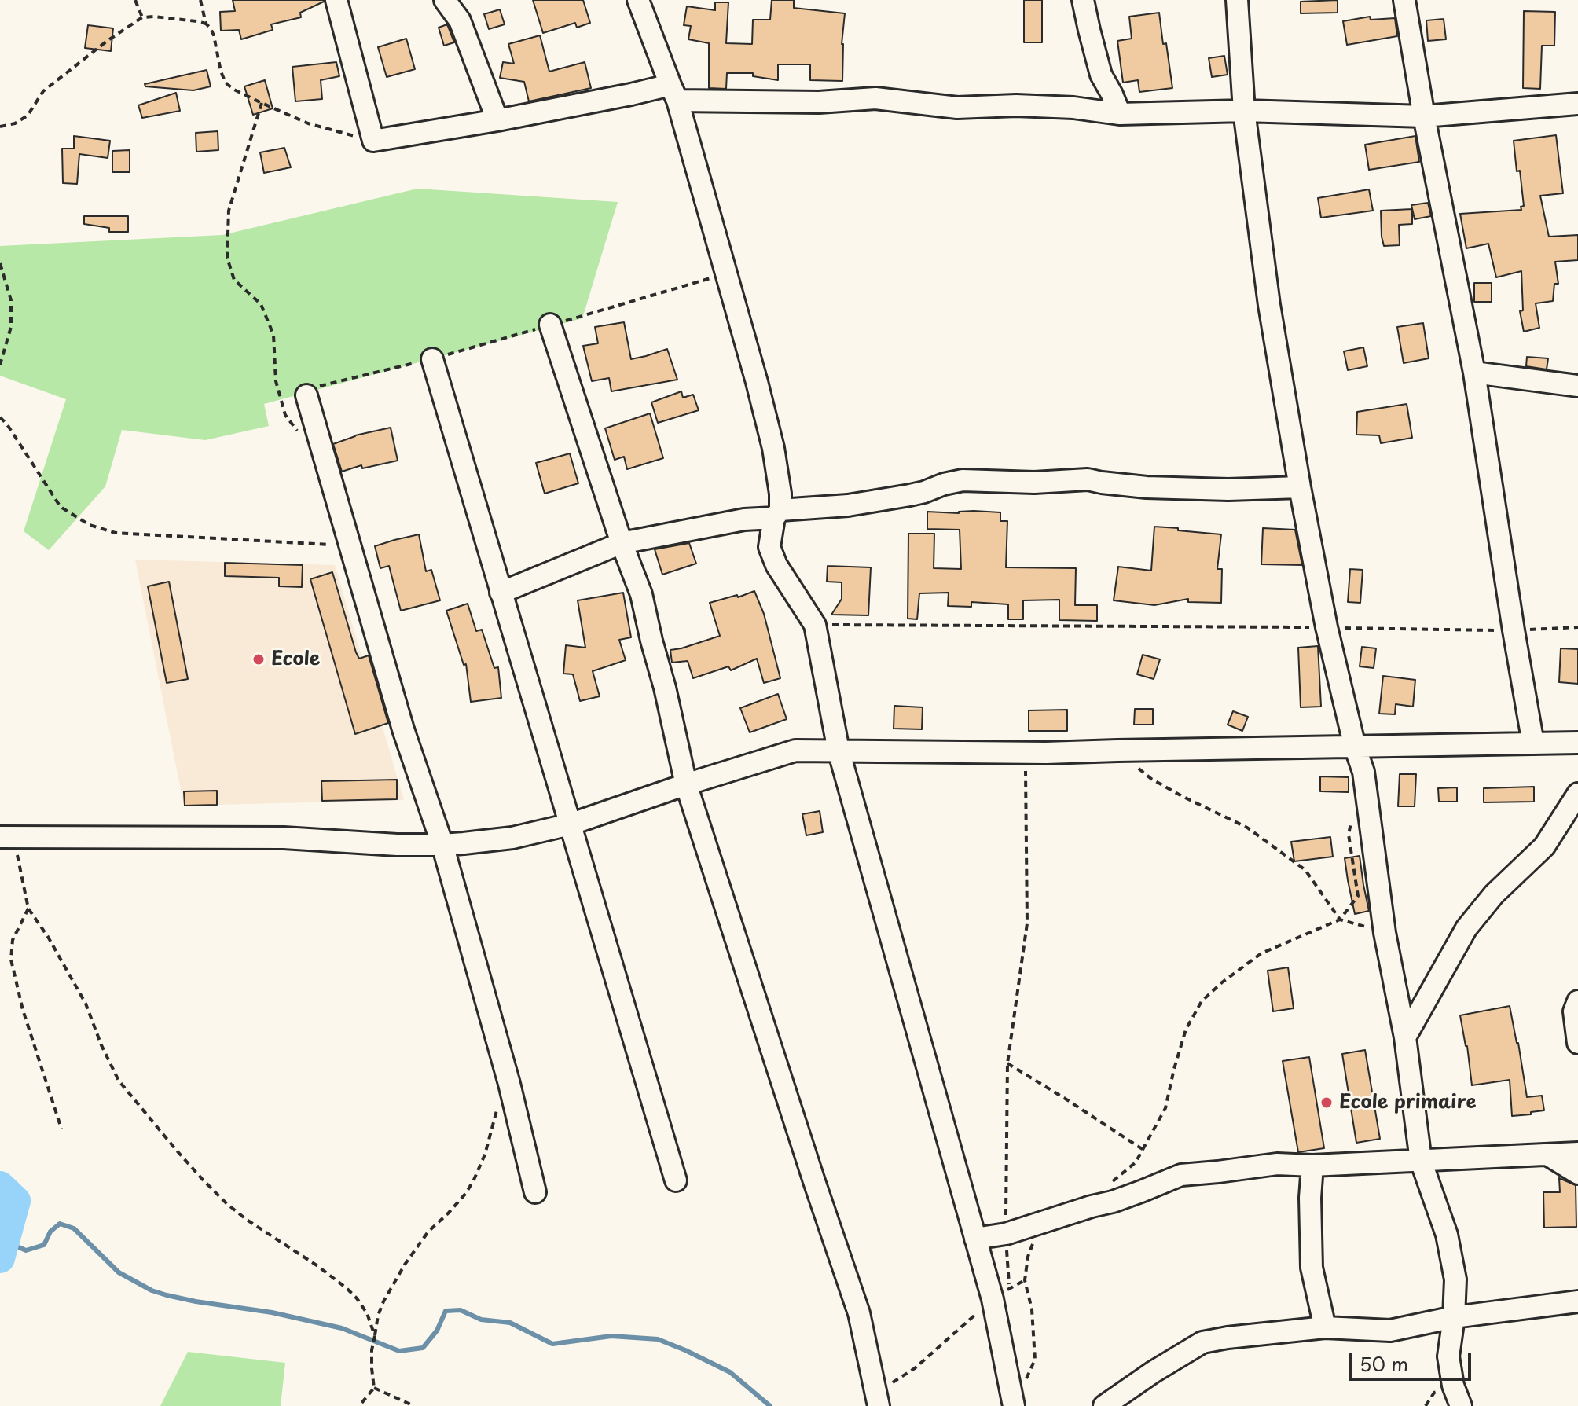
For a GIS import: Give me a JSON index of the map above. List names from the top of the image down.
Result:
{
  "places": ["Ecole", "Ecole primaire"],
  "scale_bar": "50 m"
}
